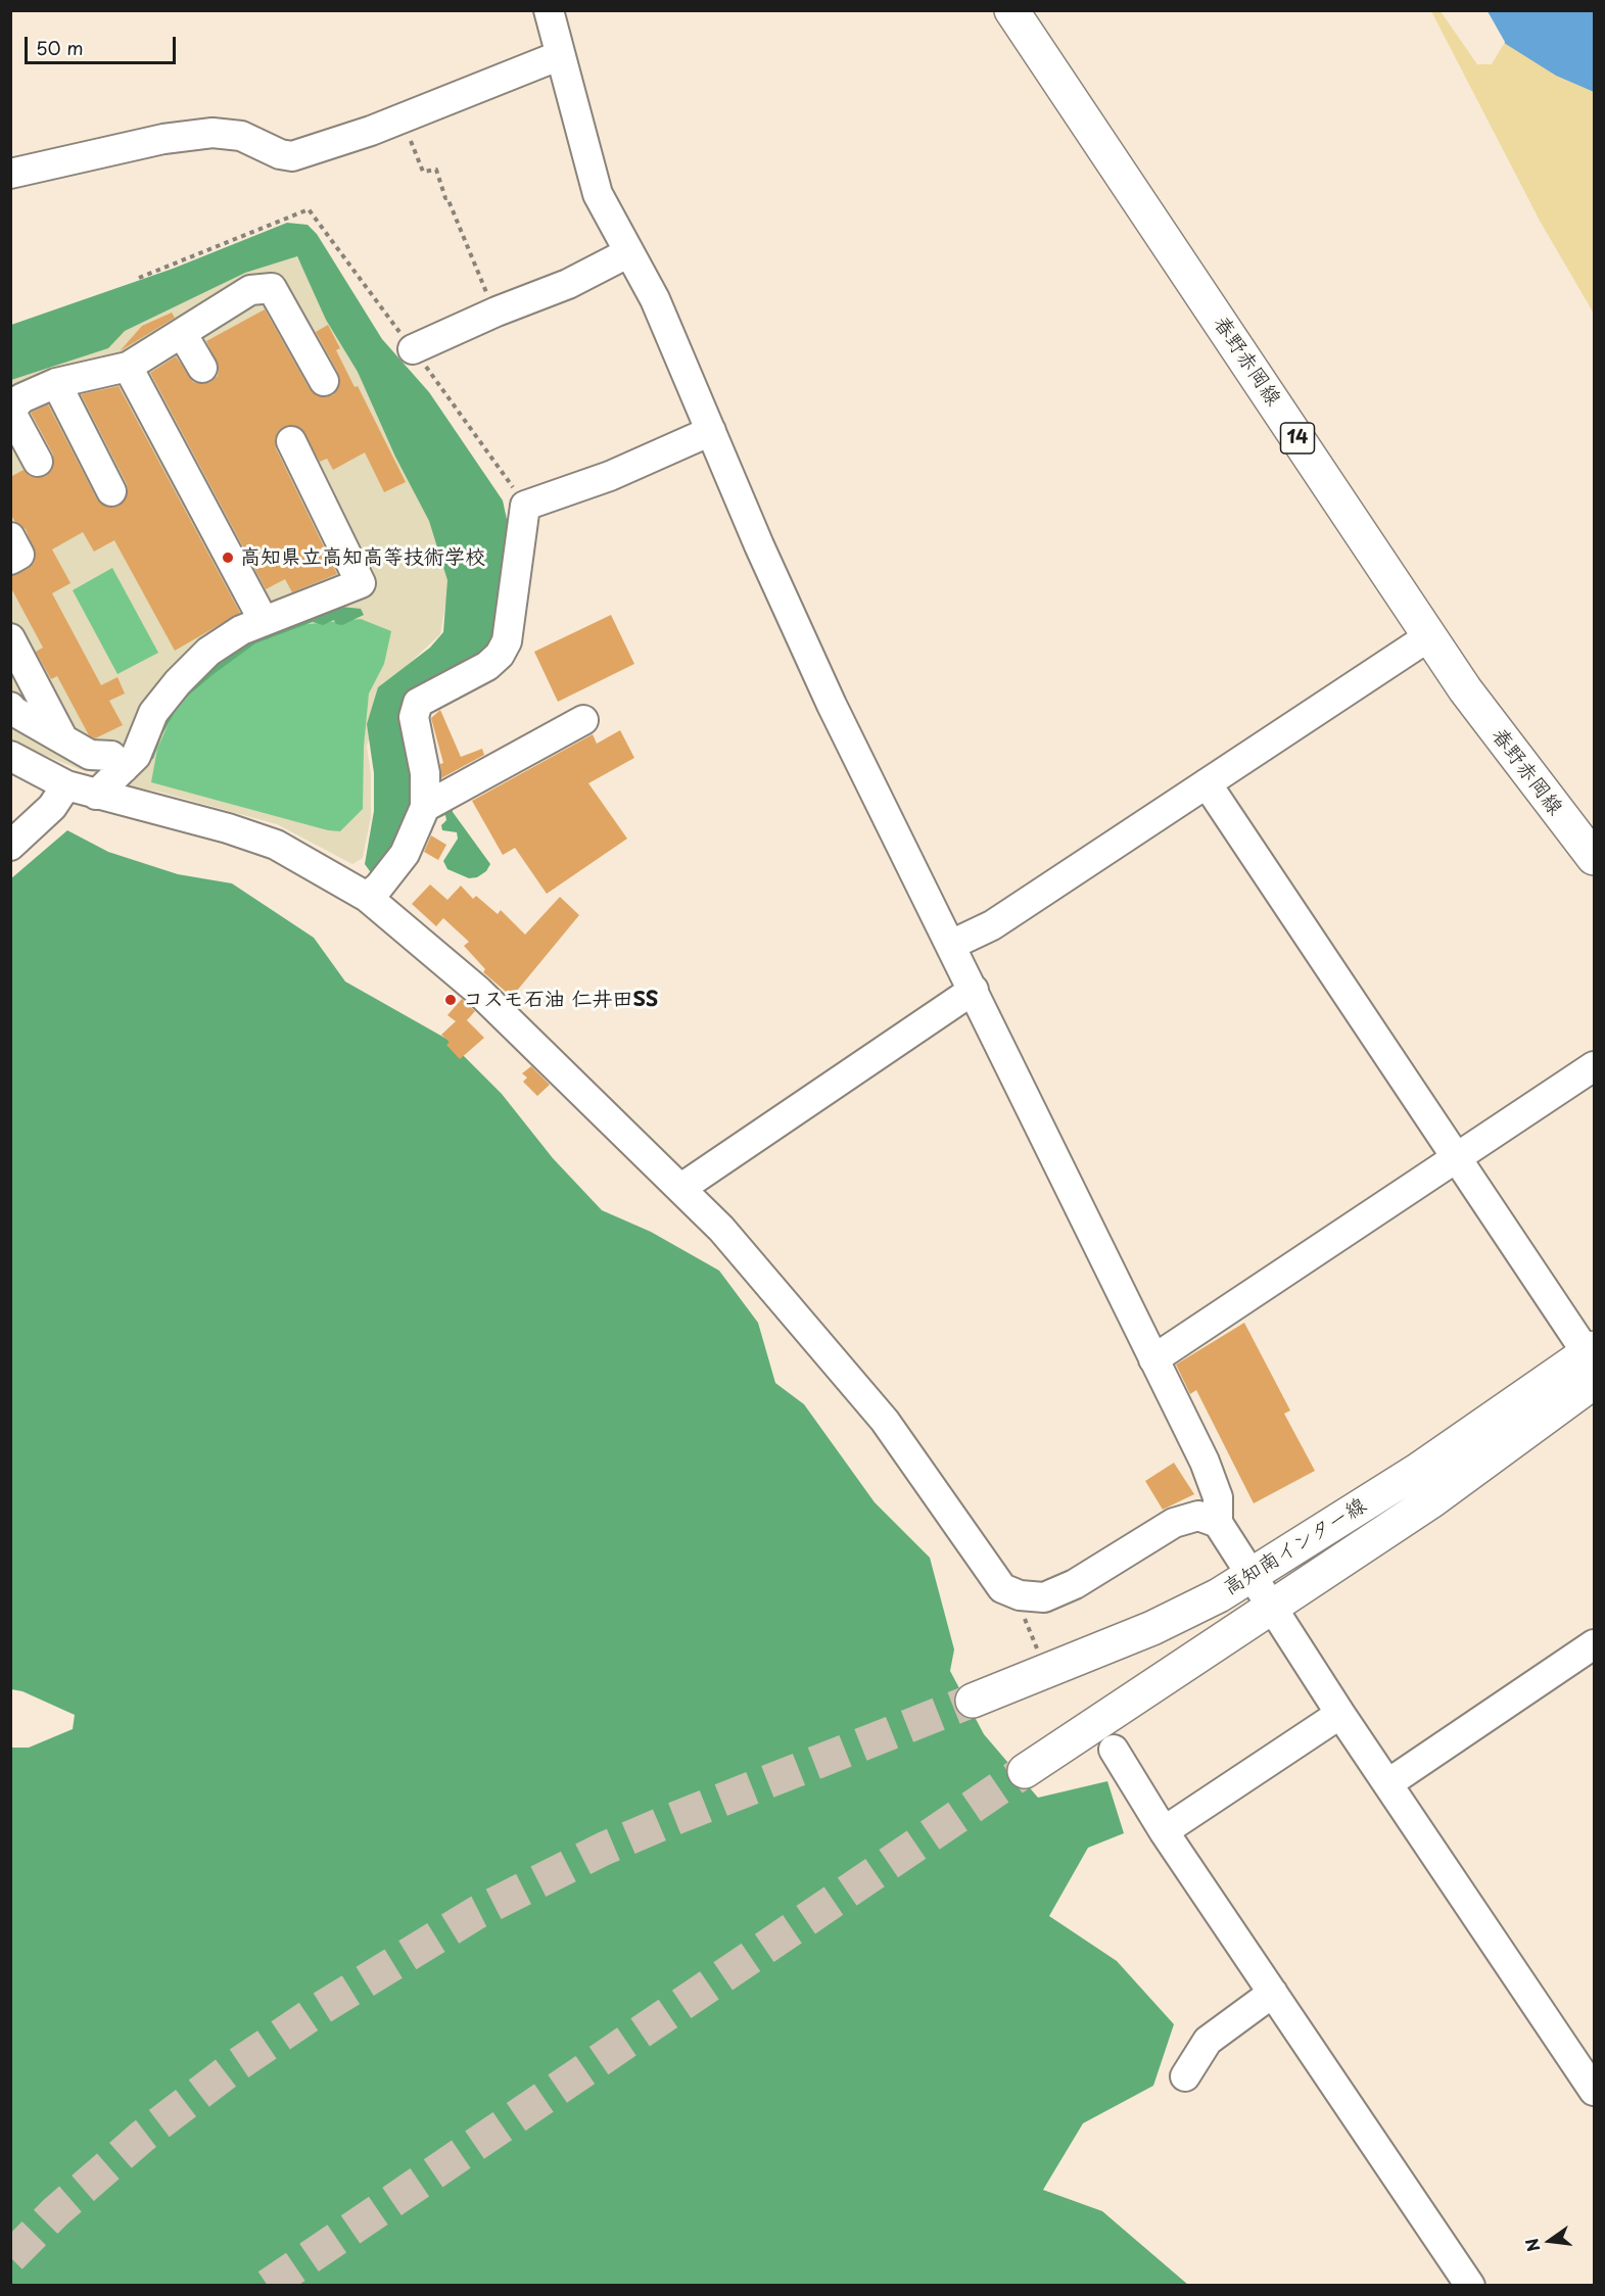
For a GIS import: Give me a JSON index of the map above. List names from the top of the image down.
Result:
{
  "streets": {
    "main road": ["春野赤岡線", "14", "高知南インター線"]
  },
  "places": ["高知県立高知高等技術学校", "コスモ石油 仁井田SS"],
  "scale_bar": "50 m",
  "north": "left"
}
